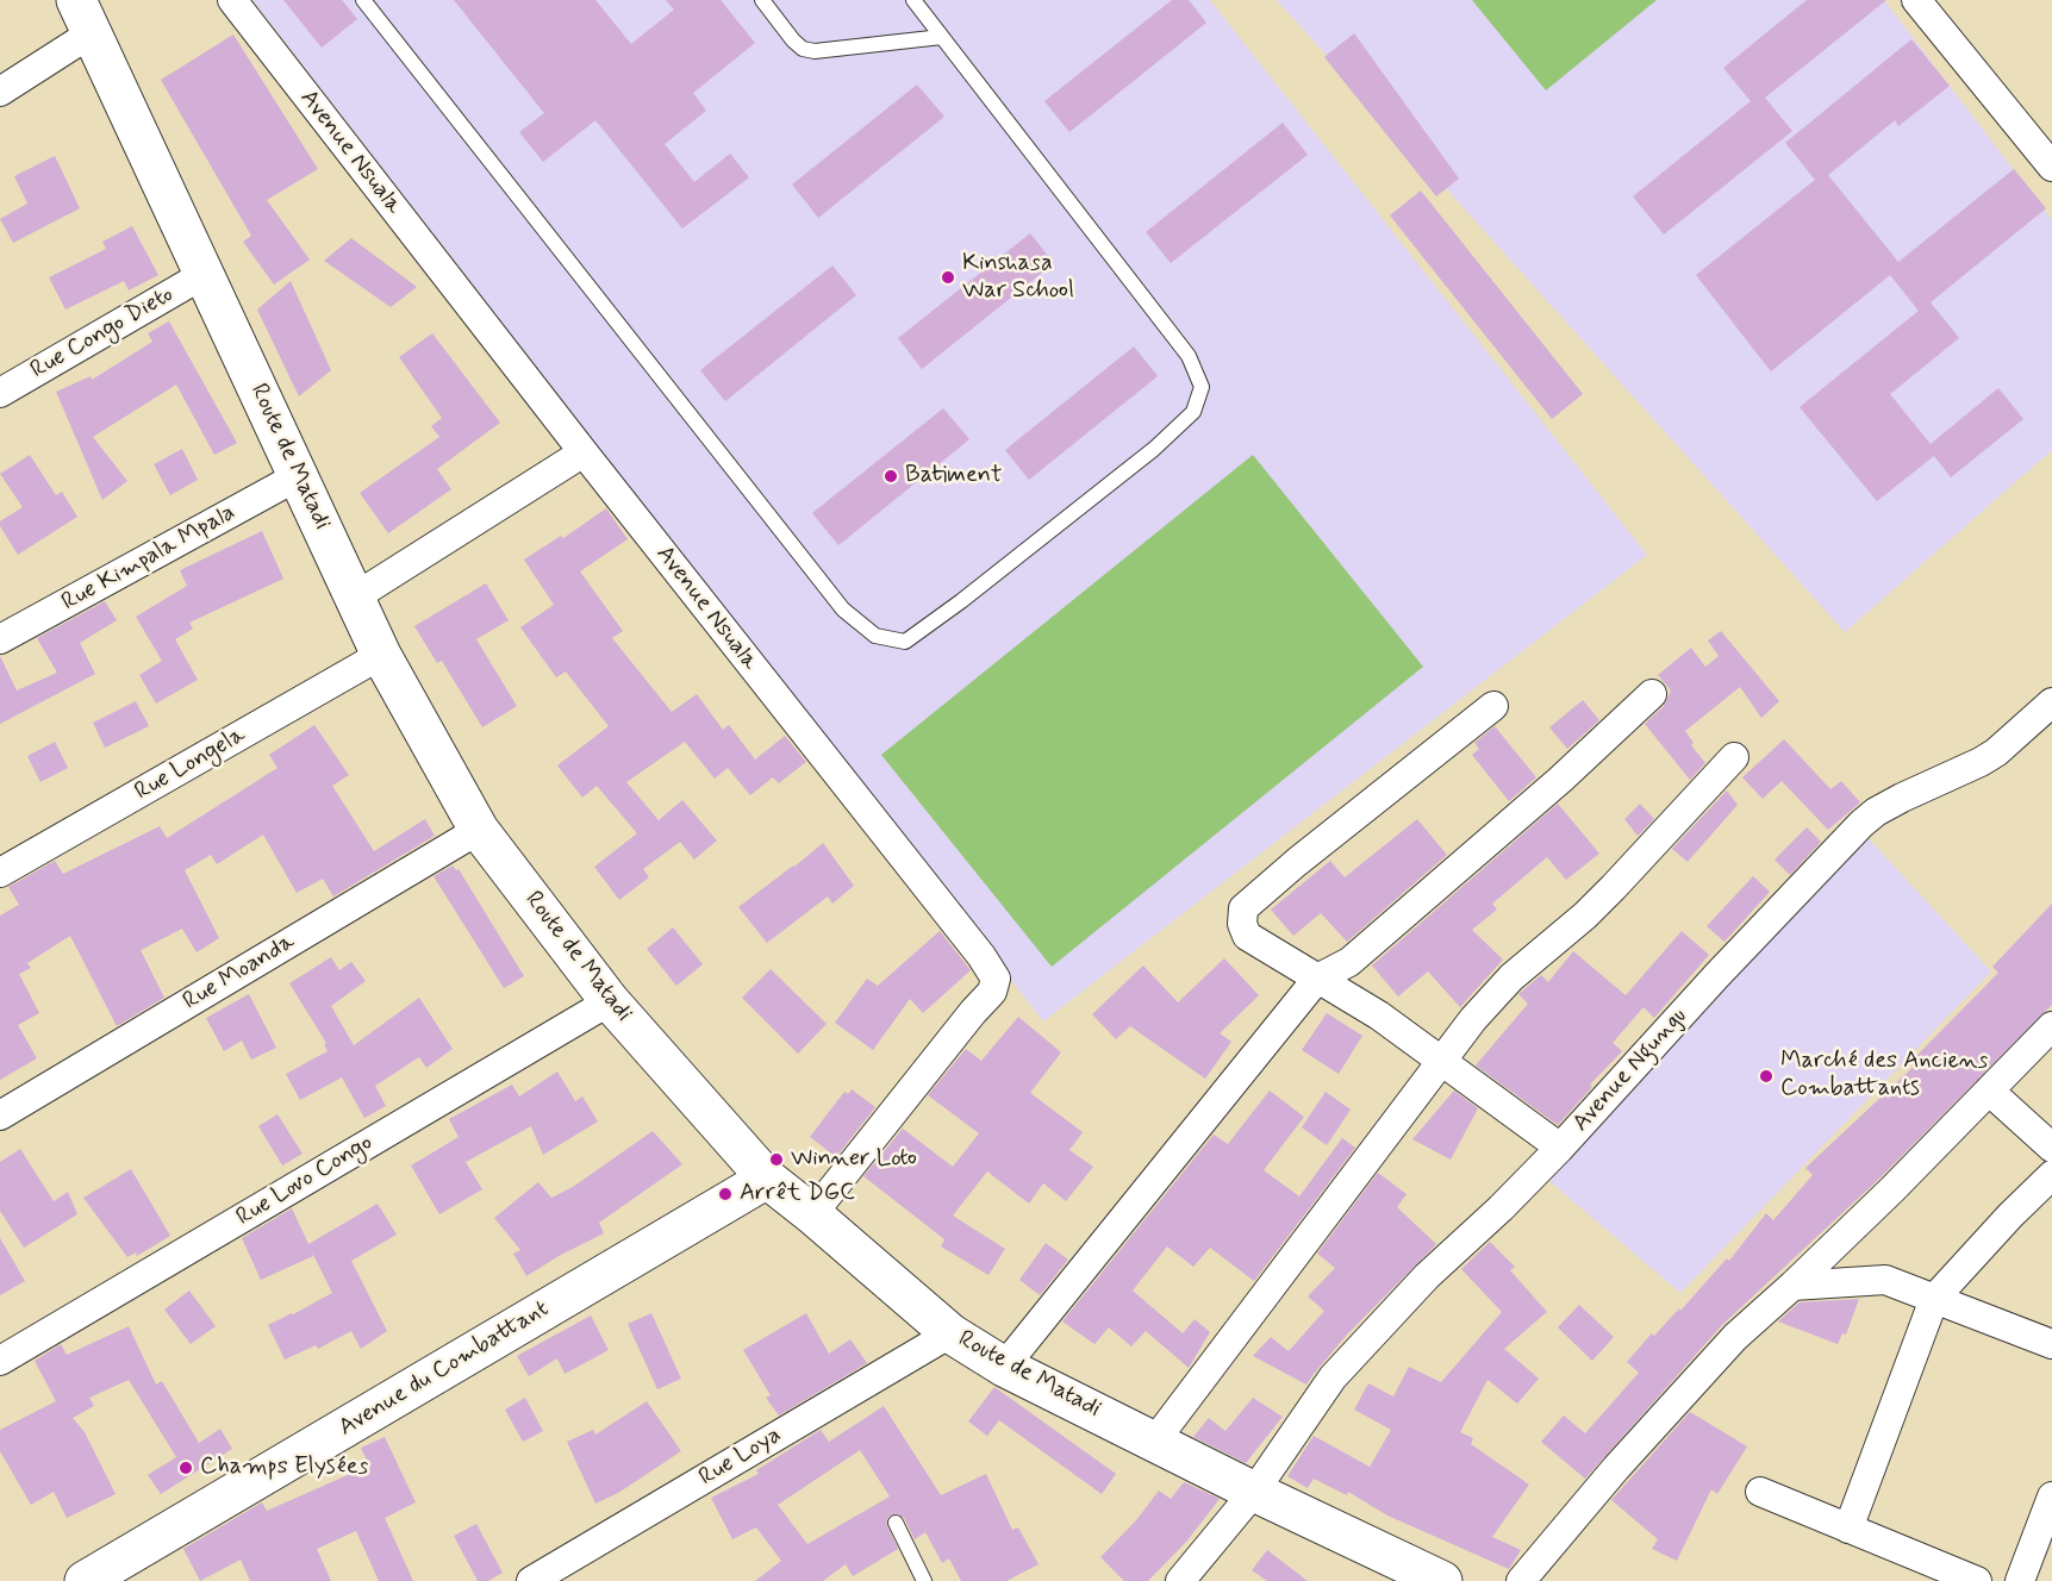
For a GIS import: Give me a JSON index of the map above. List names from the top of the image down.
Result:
{
  "streets": {
    "main road": ["Route de Matadi", "Avenue du Combattant"],
    "street": [
      "Avenue Nsuala",
      "Rue Congo Dieto",
      "Rue Kimpala Mpala",
      "Rue Longela",
      "Rue Moanda",
      "Avenue Ngungu",
      "Rue Lovo Congo",
      "Rue Loya"
    ]
  },
  "crossings": [
    ["Avenue Nsuala", "Route de Matadi"],
    ["Rue Congo Dieto", "Route de Matadi"],
    ["Route de Matadi", "Rue Kimpala Mpala"],
    ["Route de Matadi", "Rue Longela"],
    ["Route de Matadi", "Rue Moanda"],
    ["Route de Matadi", "Avenue Ngungu"],
    ["Route de Matadi", "Rue Lovo Congo"],
    ["Route de Matadi", "Avenue du Combattant"],
    ["Route de Matadi", "Rue Loya"]
  ],
  "places": [
    "Kinshasa War School",
    "Batiment",
    "Marché des Anciens Combattants",
    "Winner Loto",
    "Arrêt DGC",
    "Champs Elysées"
  ]
}
